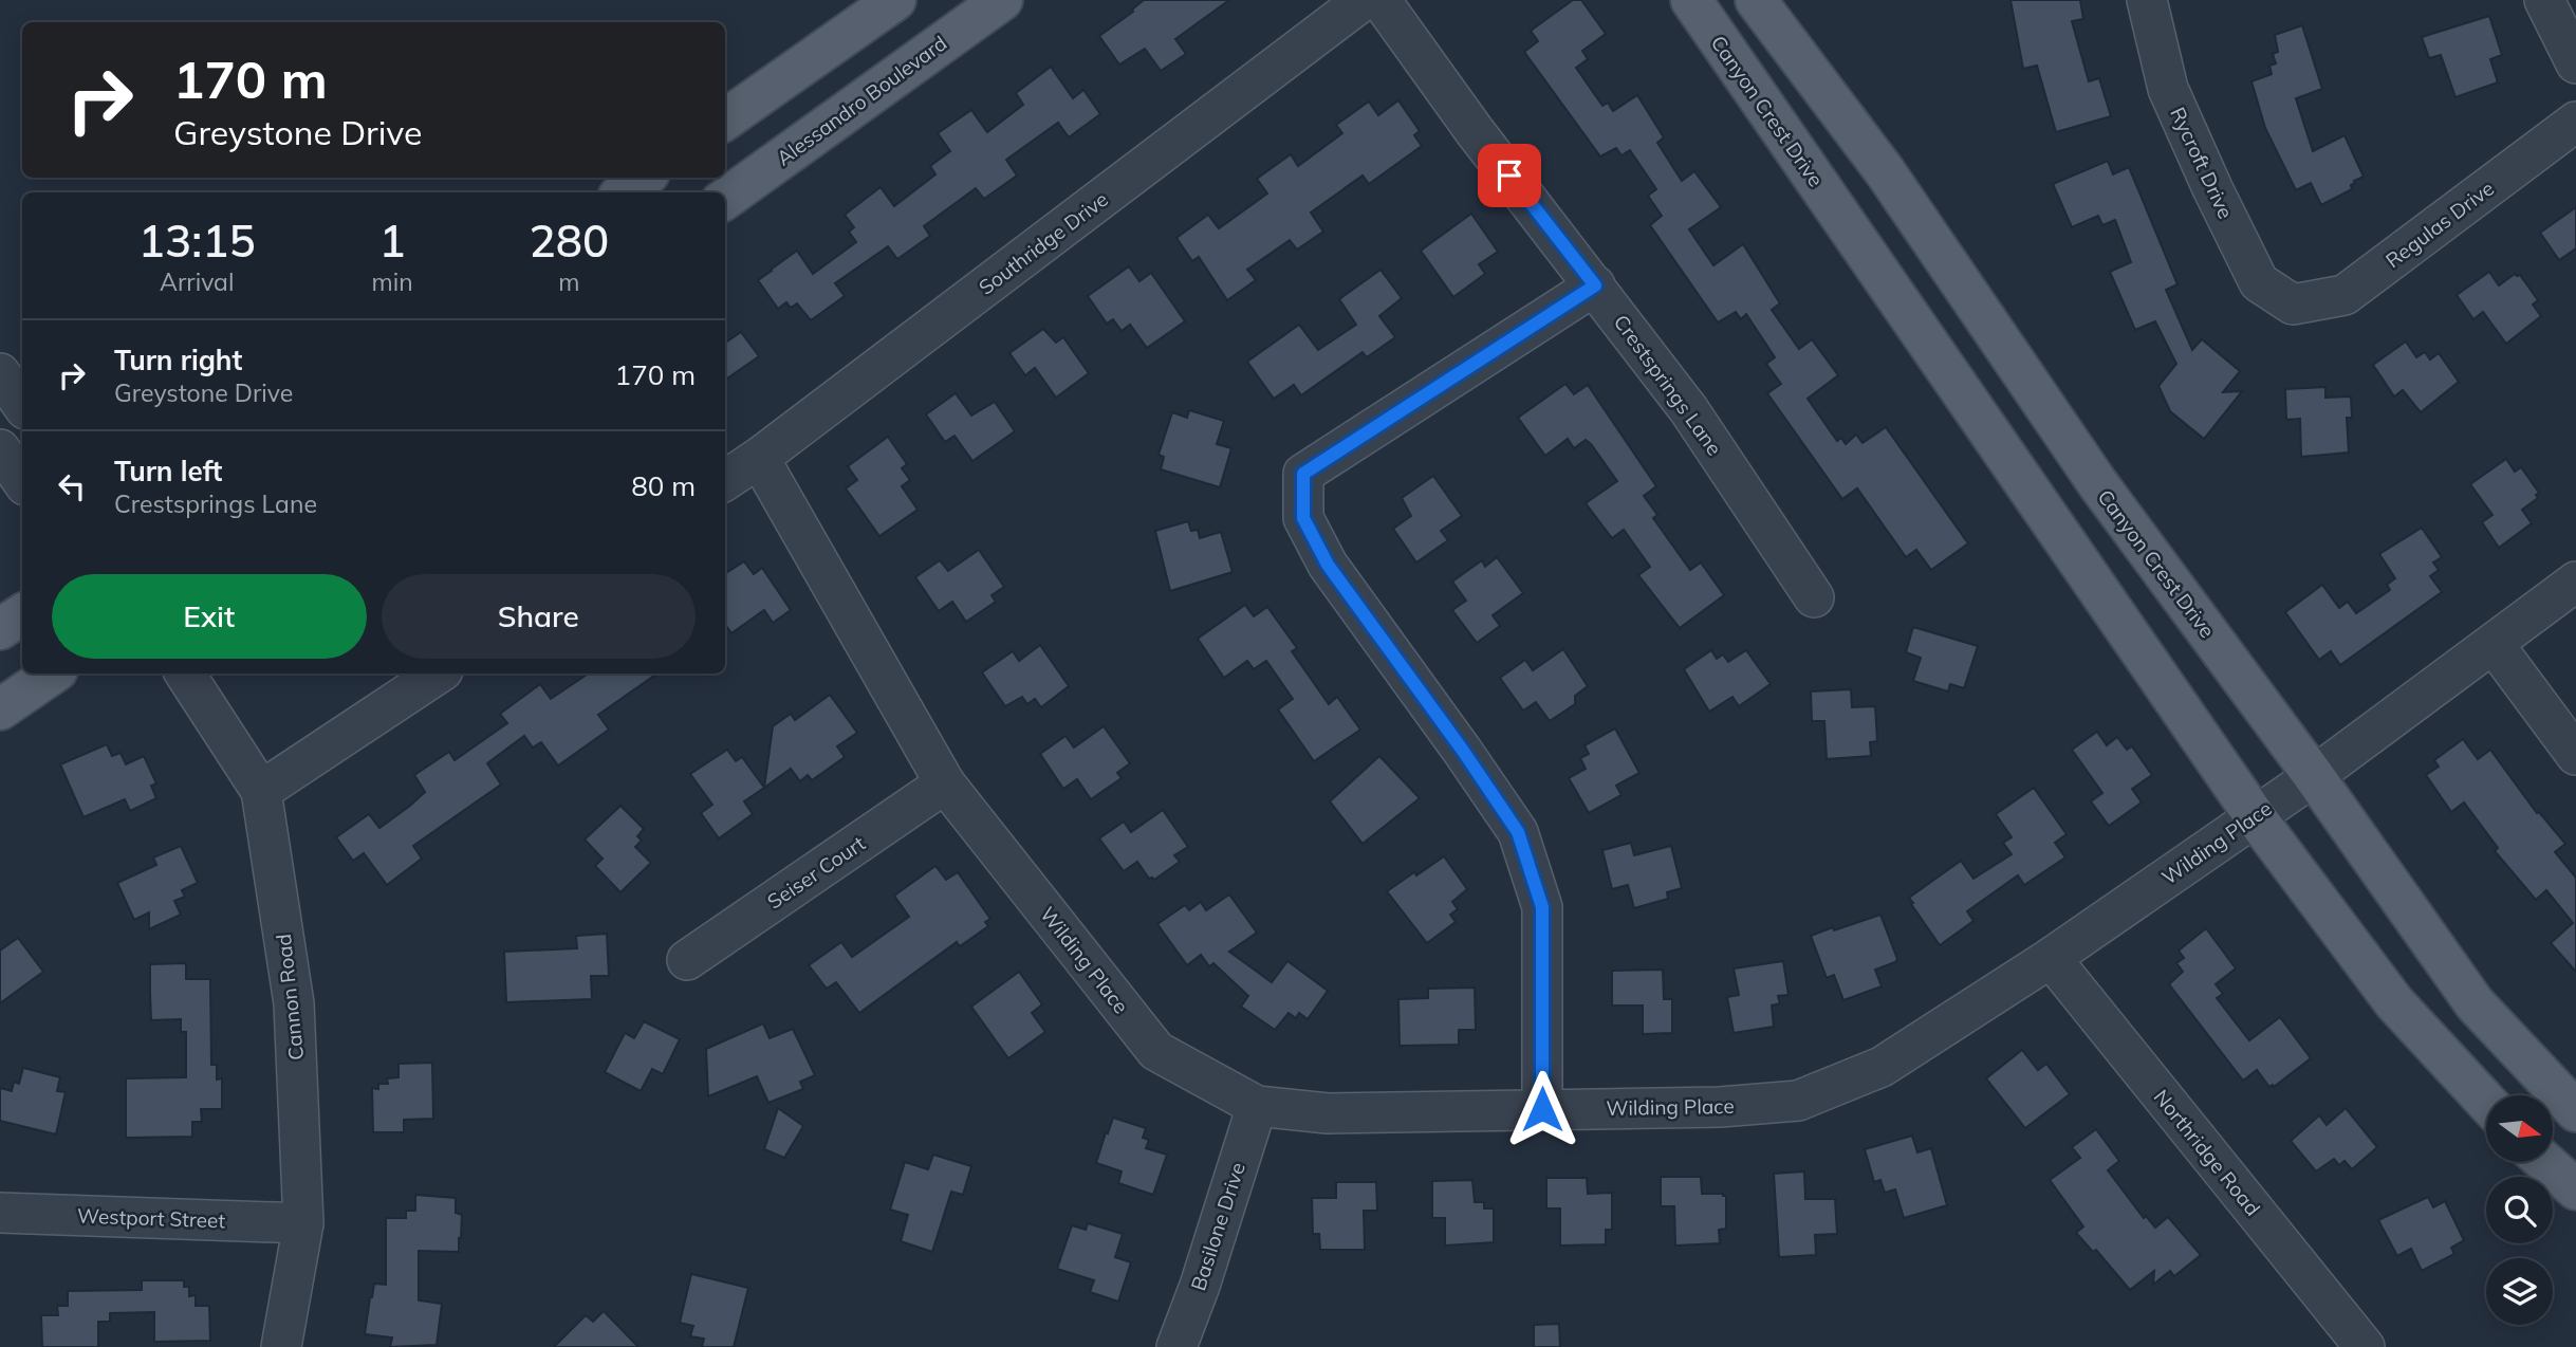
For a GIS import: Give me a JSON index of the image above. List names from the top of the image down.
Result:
{
  "streets": {
    "main road": ["Alessandro Boulevard", "Canyon Crest Drive"],
    "street": [
      "Rycroft Drive",
      "Regulas Drive",
      "Southridge Drive",
      "Crestsprings Lane",
      "Wilding Place",
      "Seiser Court",
      "Cannon Road",
      "Northridge Road",
      "Westport Street",
      "Basilone Drive"
    ]
  },
  "crossings": [
    ["Canyon Crest Drive", "Wilding Place"],
    ["Rycroft Drive", "Regulas Drive"],
    ["Southridge Drive", "Wilding Place"],
    ["Wilding Place", "Seiser Court"],
    ["Wilding Place", "Northridge Road"],
    ["Wilding Place", "Basilone Drive"],
    ["Cannon Road", "Westport Street"]
  ],
  "north": "right",
  "page": {
    "turn": ["170 m", "Greystone Drive"],
    "eta": [
      "13:15",
      "Arrival",
      "1",
      "min",
      "280",
      "m"
    ],
    "list": [
      {
        "name": "Turn right",
        "note": "Greystone Drive",
        "value": "170 m"
      },
      {
        "name": "Turn left",
        "note": "Crestsprings Lane",
        "value": "80 m"
      }
    ],
    "buttons": ["Exit", "Share"]
  }
}
